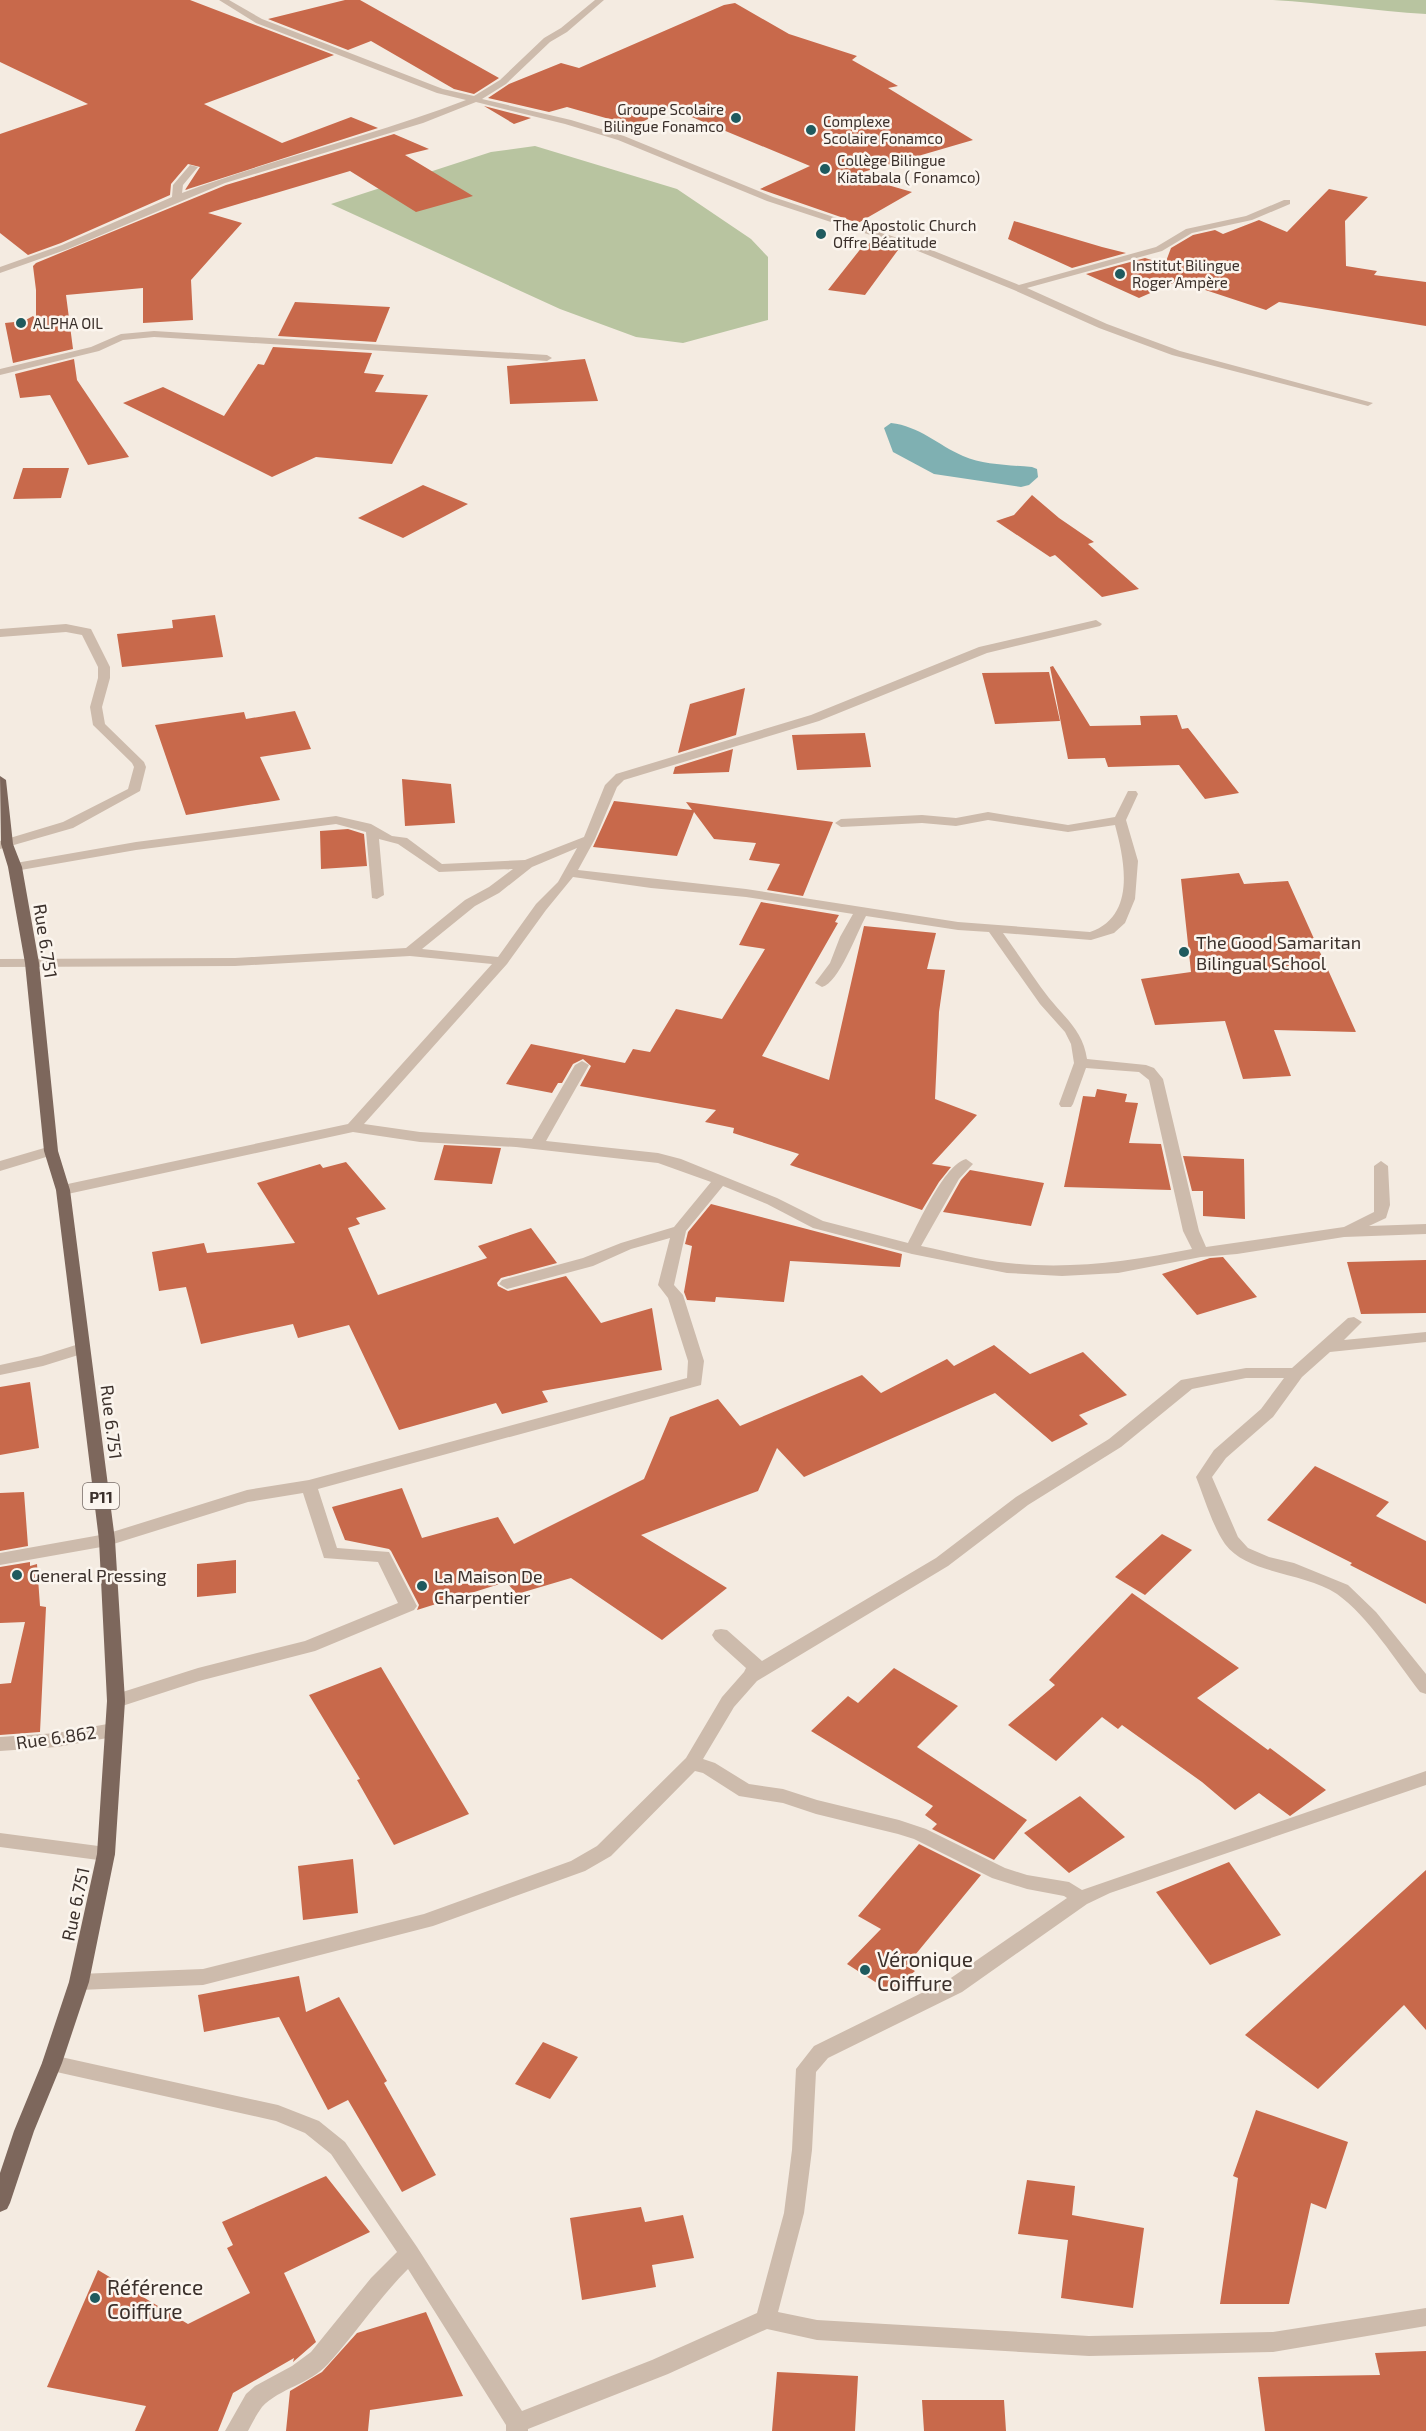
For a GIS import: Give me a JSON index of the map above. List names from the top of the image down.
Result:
{
  "streets": {
    "main road": ["Rue 6.751", "P11"],
    "street": ["Rue 6.862"]
  },
  "crossings": [
    ["Rue 6.751", "Rue 6.862"]
  ],
  "places": [
    "Groupe Scolaire Bilingue Fonamco",
    "Complexe Scolaire Fonamco",
    "Collège Bilingue Kiatabala ( Fonamco)",
    "The Apostolic Church Offre Béatitude",
    "Institut Bilingue Roger Ampère",
    "ALPHA OIL",
    "The Good Samaritan Bilingual School",
    "General Pressing",
    "La Maison De Charpentier",
    "Véronique Coiffure",
    "Référence Coiffure"
  ]
}
